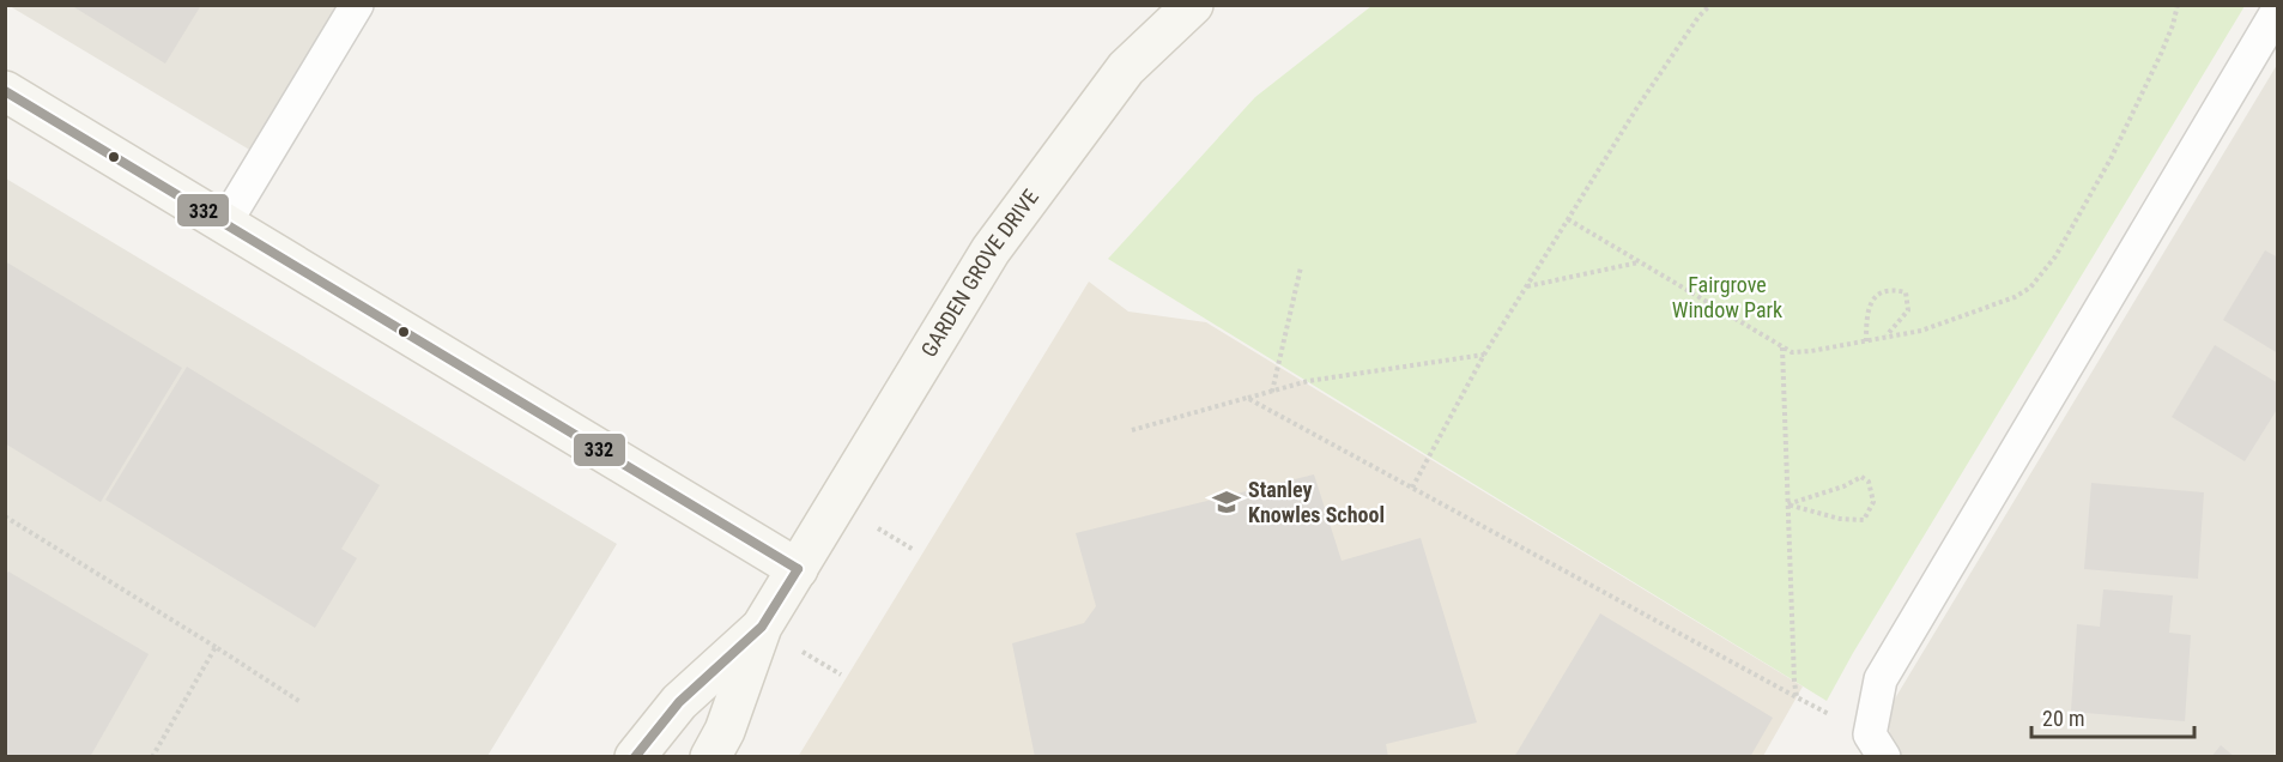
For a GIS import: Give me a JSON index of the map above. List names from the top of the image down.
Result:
{
  "streets": {
    "street": ["GARDEN GROVE DRIVE"]
  },
  "parks": ["Fairgrove Window Park"],
  "places": {
    "school or university": ["Stanley Knowles School"]
  },
  "lines": ["transit line 332"],
  "scale_bar": "20 m"
}
